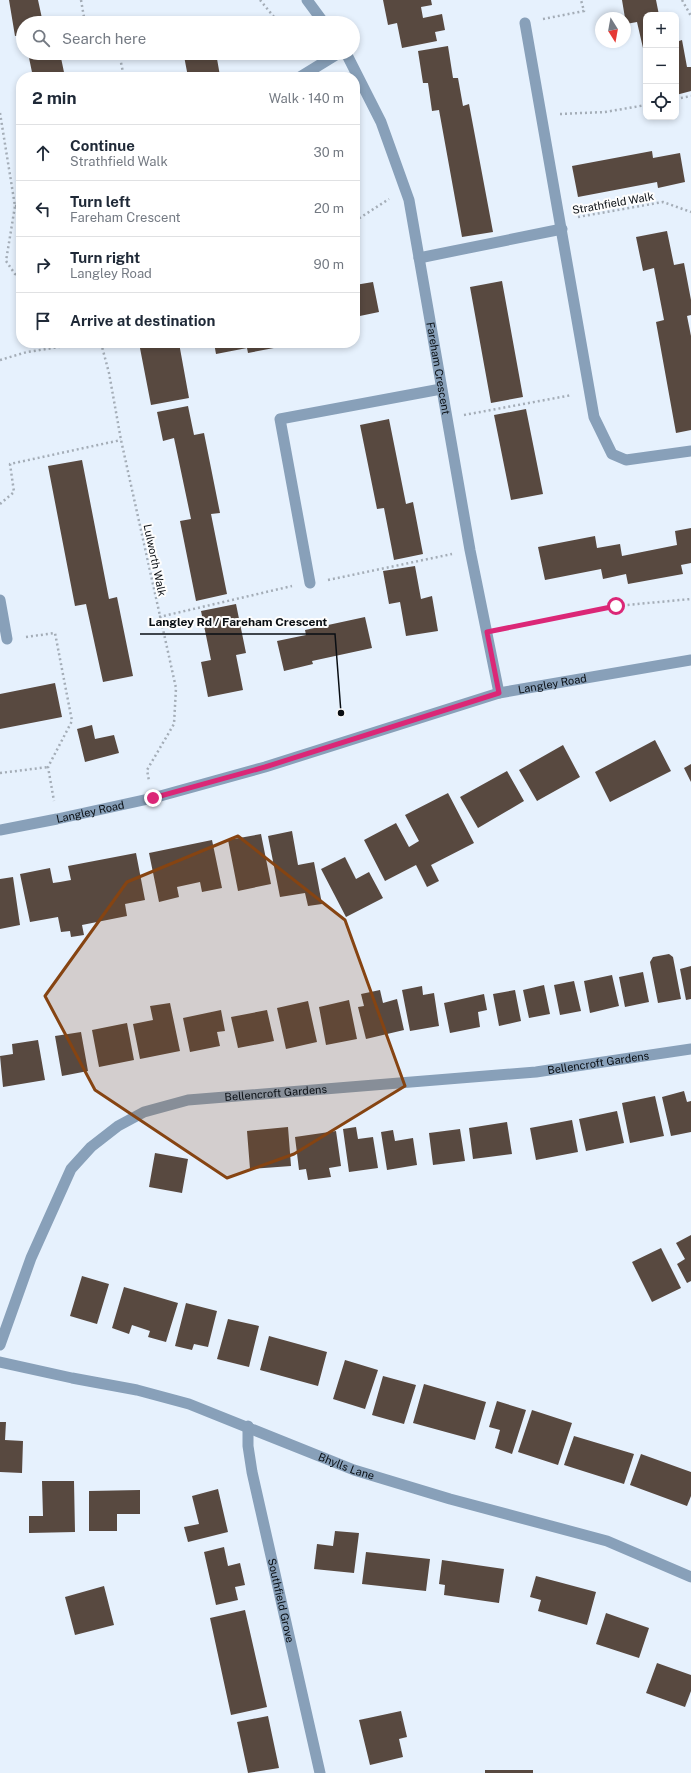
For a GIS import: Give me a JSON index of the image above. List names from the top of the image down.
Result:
{
  "streets": {
    "street": [
      "Fareham Crescent",
      "Langley Road",
      "Bellencroft Gardens",
      "Bhylls Lane",
      "Southfield Grove"
    ],
    "path": ["Strathfield Walk", "Lulworth Walk"]
  },
  "crossings": [
    ["Fareham Crescent", "Langley Road"],
    ["Lulworth Walk", "Langley Road"],
    ["Bhylls Lane", "Southfield Grove"]
  ],
  "places": ["Langley Rd / Fareham Crescent"],
  "north": "bottom",
  "page": {
    "map_buttons": ["+", "−"],
    "search": "Search here",
    "heading": ["2 min", "Walk · 140 m"],
    "list": [
      ["Continue", "Strathfield Walk", "30 m"],
      ["Turn left", "Fareham Crescent", "20 m"],
      ["Turn right", "Langley Road", "90 m"],
      "Arrive at destination"
    ]
  }
}
